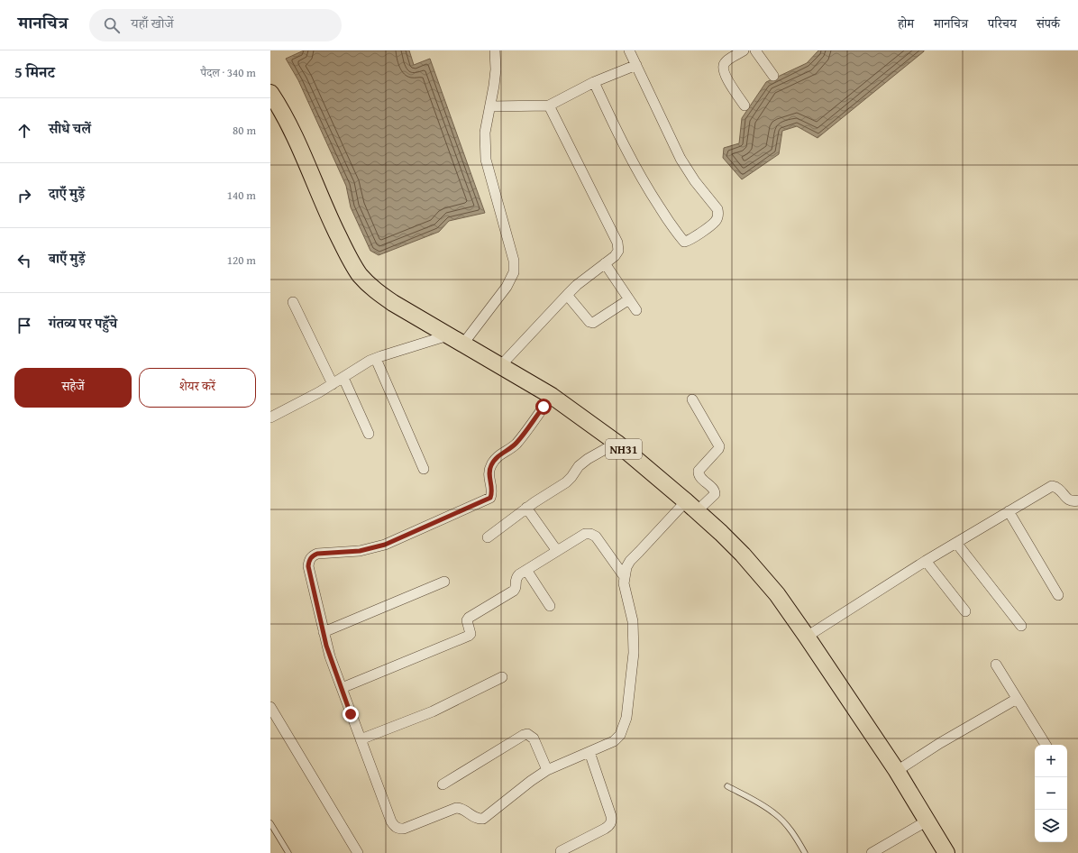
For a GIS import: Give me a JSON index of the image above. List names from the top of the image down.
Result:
{
  "streets": {
    "highway": ["NH31"]
  },
  "page": {
    "header": "मानचित्र",
    "search": "यहाँ खोजें",
    "nav": [
      "होम",
      "मानचित्र",
      "परिचय",
      "संपर्क"
    ],
    "heading": ["5 मिनट", "पैदल · 340 m"],
    "list": [
      ["सीधे चलें", "80 m"],
      ["दाएँ मुड़ें", "140 m"],
      ["बाएँ मुड़ें", "120 m"],
      "गंतव्य पर पहुँचे"
    ],
    "buttons": ["सहेजें", "शेयर करें"],
    "map_buttons": ["+", "−"]
  }
}
